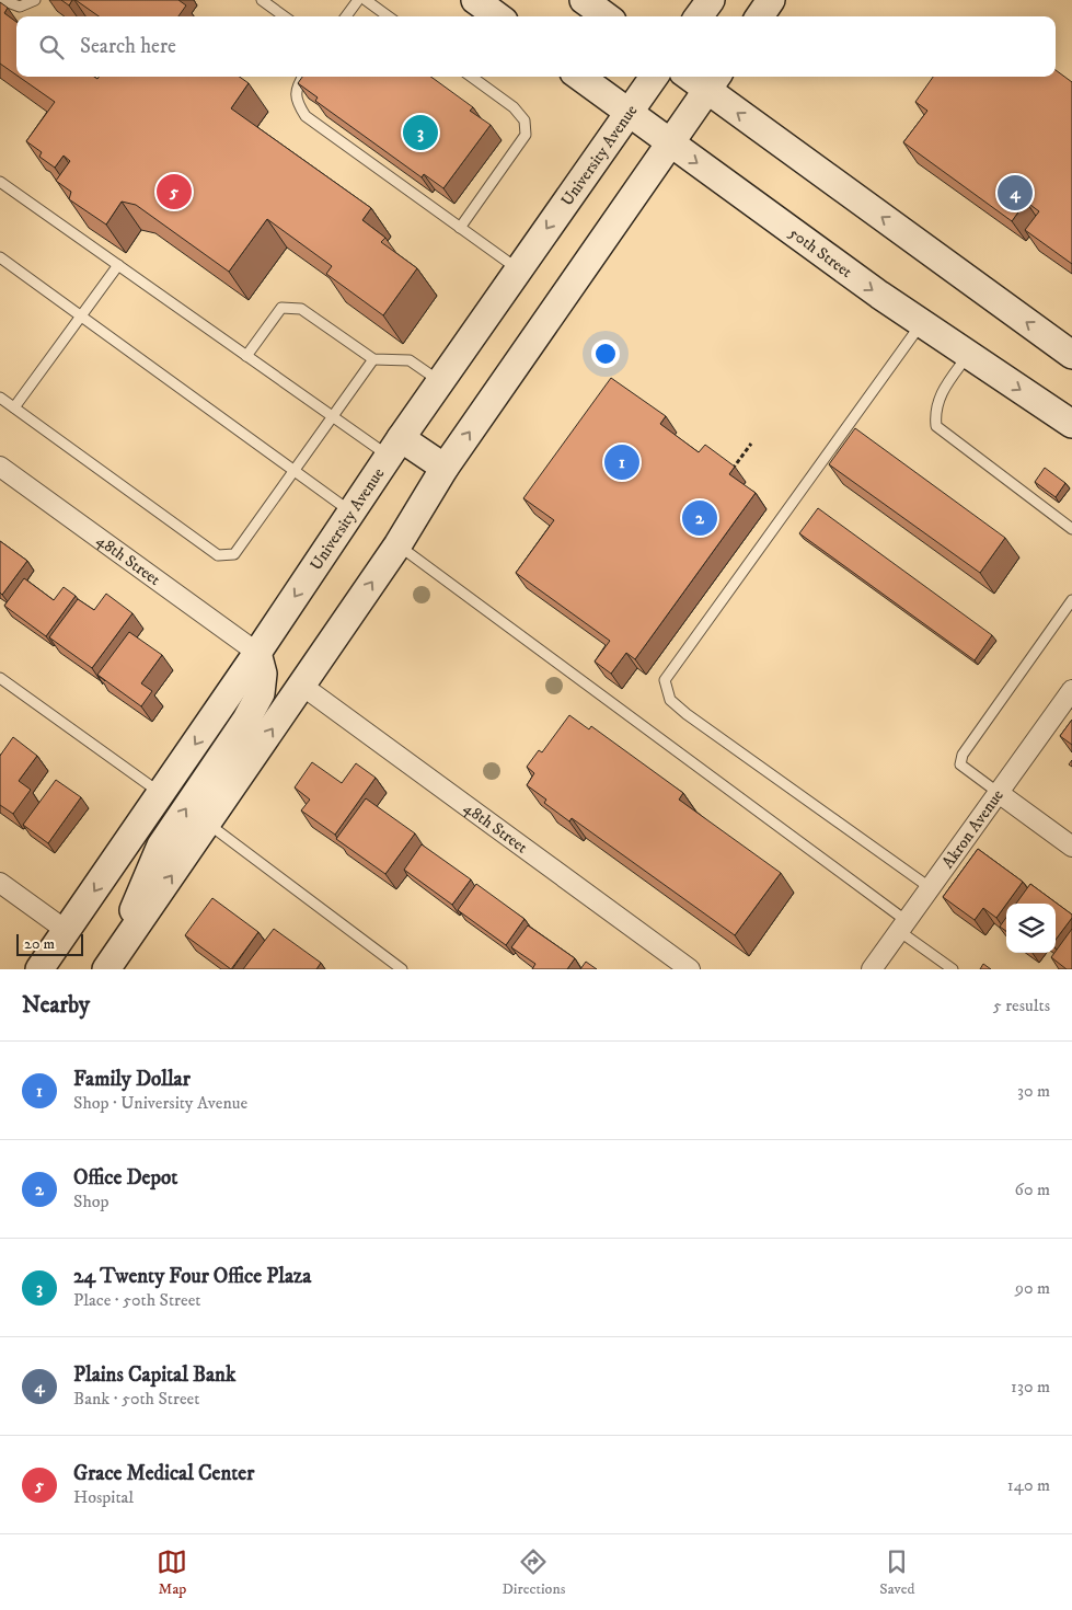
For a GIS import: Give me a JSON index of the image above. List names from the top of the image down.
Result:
{
  "streets": {
    "main road": ["University Avenue", "50th Street"],
    "street": ["48th Street", "Akron Avenue"]
  },
  "crossings": [
    ["University Avenue", "50th Street"],
    ["University Avenue", "48th Street"]
  ],
  "scale_bar": "20 m",
  "page": {
    "search": "Search here",
    "pins": [
      "3",
      "5",
      "4",
      "1",
      "2"
    ],
    "scale": "20 m",
    "heading": ["Nearby", "5 results"],
    "list": [
      {
        "mark": "1",
        "name": "Family Dollar",
        "note": "Shop · University Avenue",
        "value": "30 m"
      },
      {
        "mark": "2",
        "name": "Office Depot",
        "note": "Shop",
        "value": "60 m"
      },
      {
        "mark": "3",
        "name": "24 Twenty Four Office Plaza",
        "note": "Place · 50th Street",
        "value": "90 m"
      },
      {
        "mark": "4",
        "name": "Plains Capital Bank",
        "note": "Bank · 50th Street",
        "value": "130 m"
      },
      {
        "mark": "5",
        "name": "Grace Medical Center",
        "note": "Hospital",
        "value": "140 m"
      }
    ],
    "nav": ["Map", "Directions", "Saved"]
  }
}
